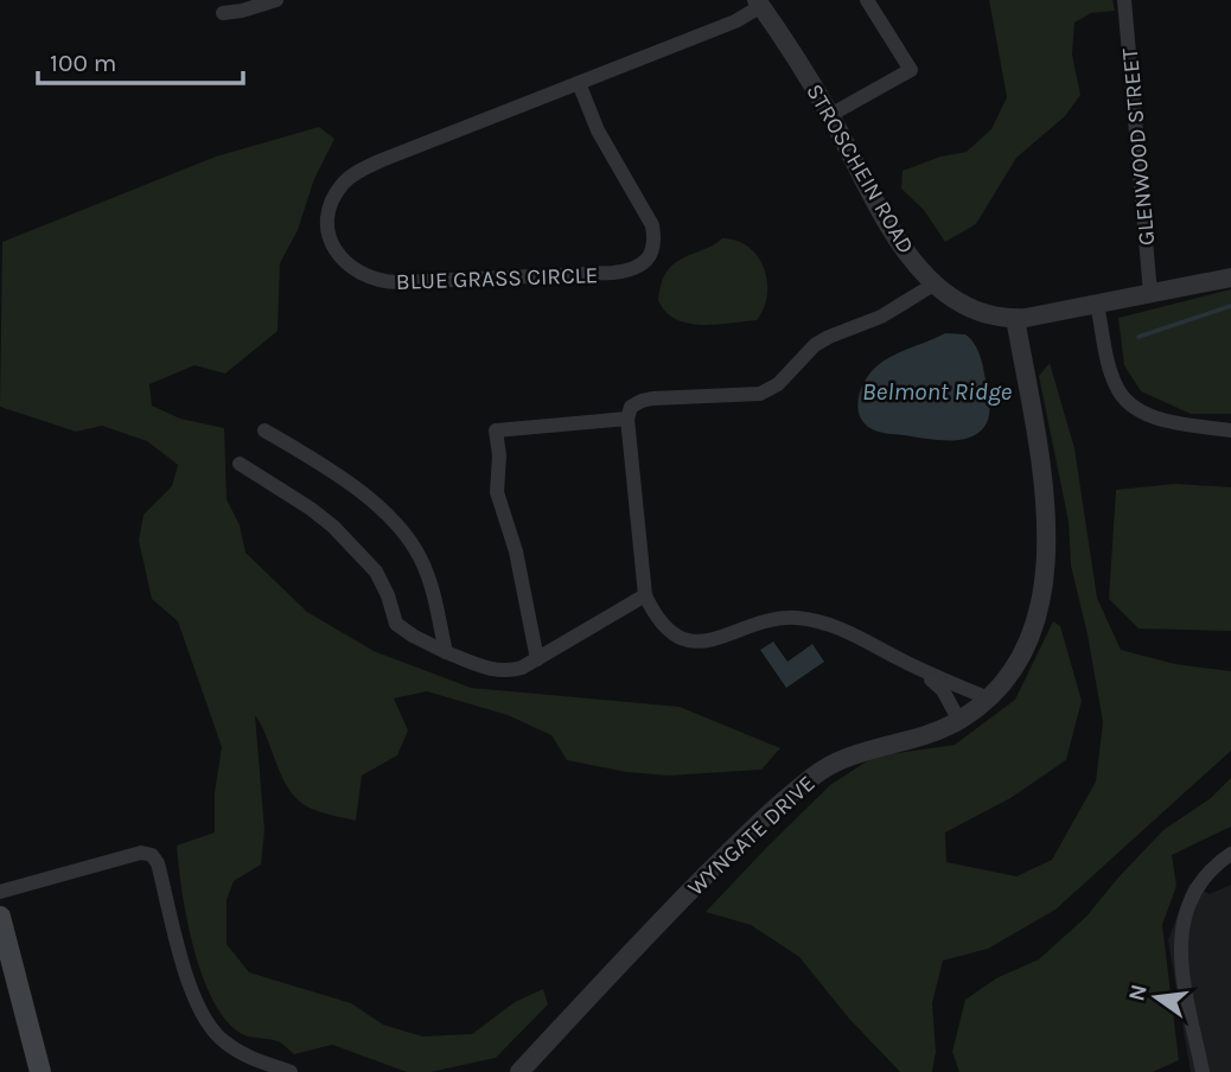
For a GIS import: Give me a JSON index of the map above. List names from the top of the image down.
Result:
{
  "streets": {
    "street": [
      "GLENWOOD STREET",
      "STROSCHEIN ROAD",
      "BLUE GRASS CIRCLE",
      "WYNGATE DRIVE"
    ]
  },
  "crossings": [
    ["GLENWOOD STREET", "STROSCHEIN ROAD"],
    ["STROSCHEIN ROAD", "BLUE GRASS CIRCLE"],
    ["STROSCHEIN ROAD", "WYNGATE DRIVE"]
  ],
  "water": ["Belmont Ridge"],
  "scale_bar": "100 m",
  "north": "left"
}
